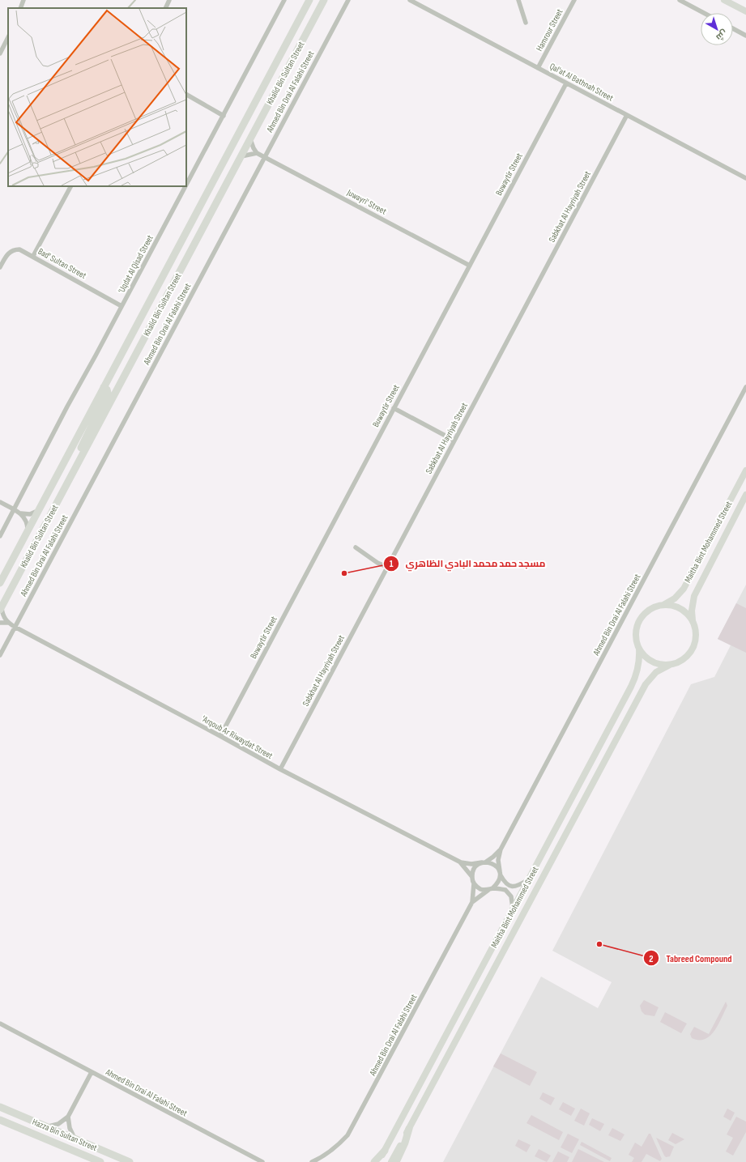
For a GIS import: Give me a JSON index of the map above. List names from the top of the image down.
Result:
{
  "streets": {
    "main road": ["Khalid Bin Sultan Street", "Maitha Bint Mohammed Street", "Hazza Bin Sultan Street"],
    "street": [
      "Hamrour Street",
      "Qal'at Al Bathnah Street",
      "Ahmed Bin Drai Al Falahi Street",
      "Buwaytir Street",
      "Juwayri' Street",
      "Sabkhat Al Hayriyah Street",
      "Bad' Sultan Street",
      "'Uqdat Al Qisad Street",
      "'Arqoub Ar Riwaydat Street"
    ]
  },
  "crossings": [
    ["Hamrour Street", "Qal'at Al Bathnah Street"],
    ["Qal'at Al Bathnah Street", "Buwaytir Street"],
    ["Qal'at Al Bathnah Street", "Sabkhat Al Hayriyah Street"],
    ["Ahmed Bin Drai Al Falahi Street", "Juwayri' Street"],
    ["Ahmed Bin Drai Al Falahi Street", "'Arqoub Ar Riwaydat Street"],
    ["Buwaytir Street", "Juwayri' Street"],
    ["Buwaytir Street", "'Arqoub Ar Riwaydat Street"],
    ["Sabkhat Al Hayriyah Street", "'Arqoub Ar Riwaydat Street"],
    ["Bad' Sultan Street", "'Uqdat Al Qisad Street"]
  ],
  "places": ["مسجد حمد محمد البادي الظاهري", "Tabreed Compound"],
  "north": "bottom right"
}
